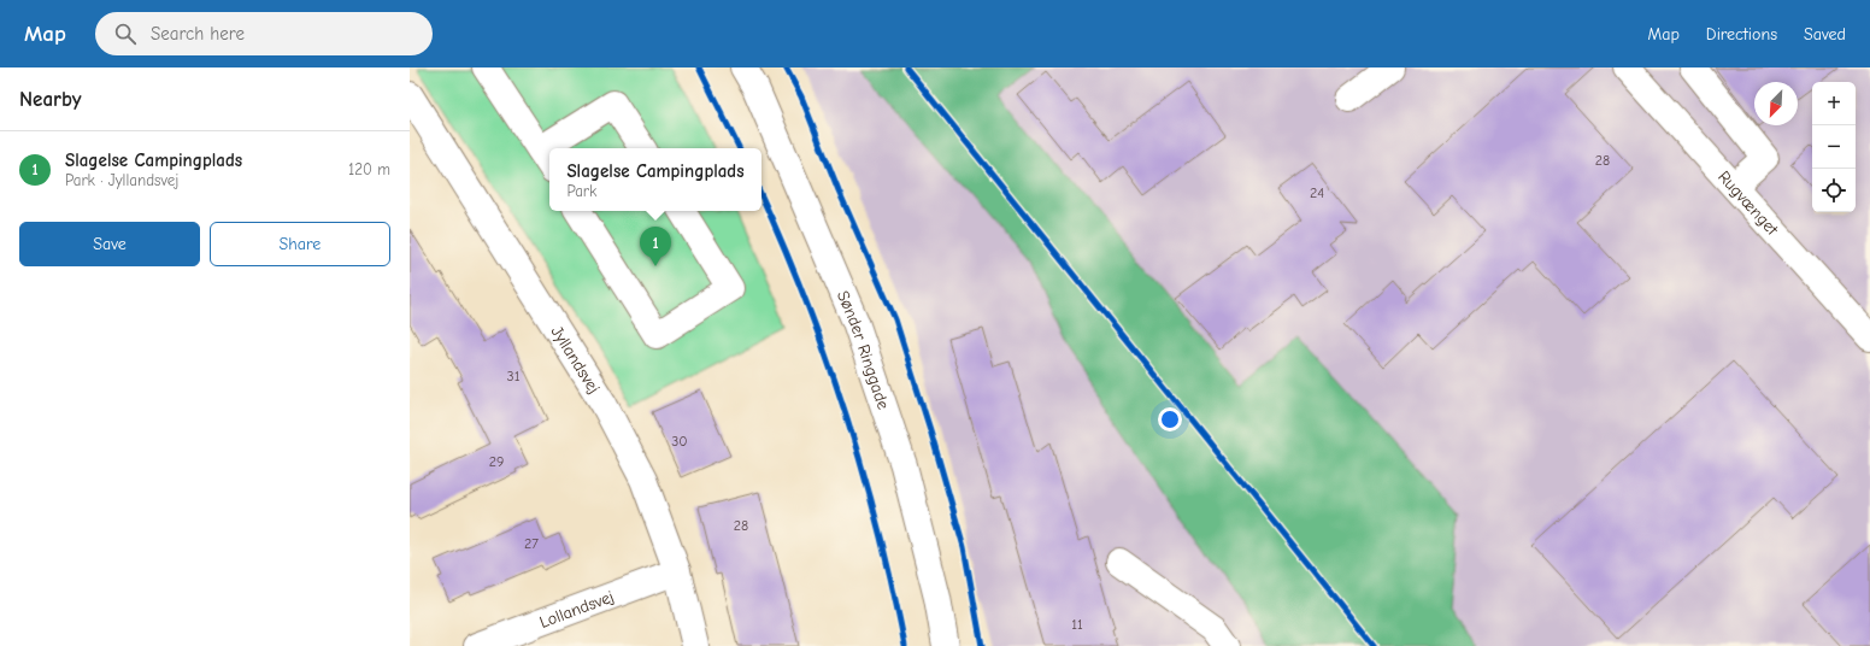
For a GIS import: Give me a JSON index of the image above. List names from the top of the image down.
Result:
{
  "streets": {
    "street": [
      "Rugvænget",
      "Sønder Ringgade",
      "Jyllandsvej",
      "Lollandsvej"
    ]
  },
  "crossings": [
    ["Jyllandsvej", "Lollandsvej"]
  ],
  "house_numbers": [
    "28",
    "24",
    "31",
    "30",
    "29",
    "28",
    "27",
    "11"
  ],
  "north": "bottom left",
  "page": {
    "header": "Map",
    "search": "Search here",
    "nav": ["Map", "Directions", "Saved"],
    "heading": "Nearby",
    "map_buttons": ["+", "−"],
    "list": [
      {
        "mark": "1",
        "name": "Slagelse Campingplads",
        "note": "Park · Jyllandsvej",
        "value": "120 m"
      }
    ],
    "popup": ["Slagelse Campingplads", "Park"],
    "buttons": ["Save", "Share"],
    "pins": "1"
  }
}
